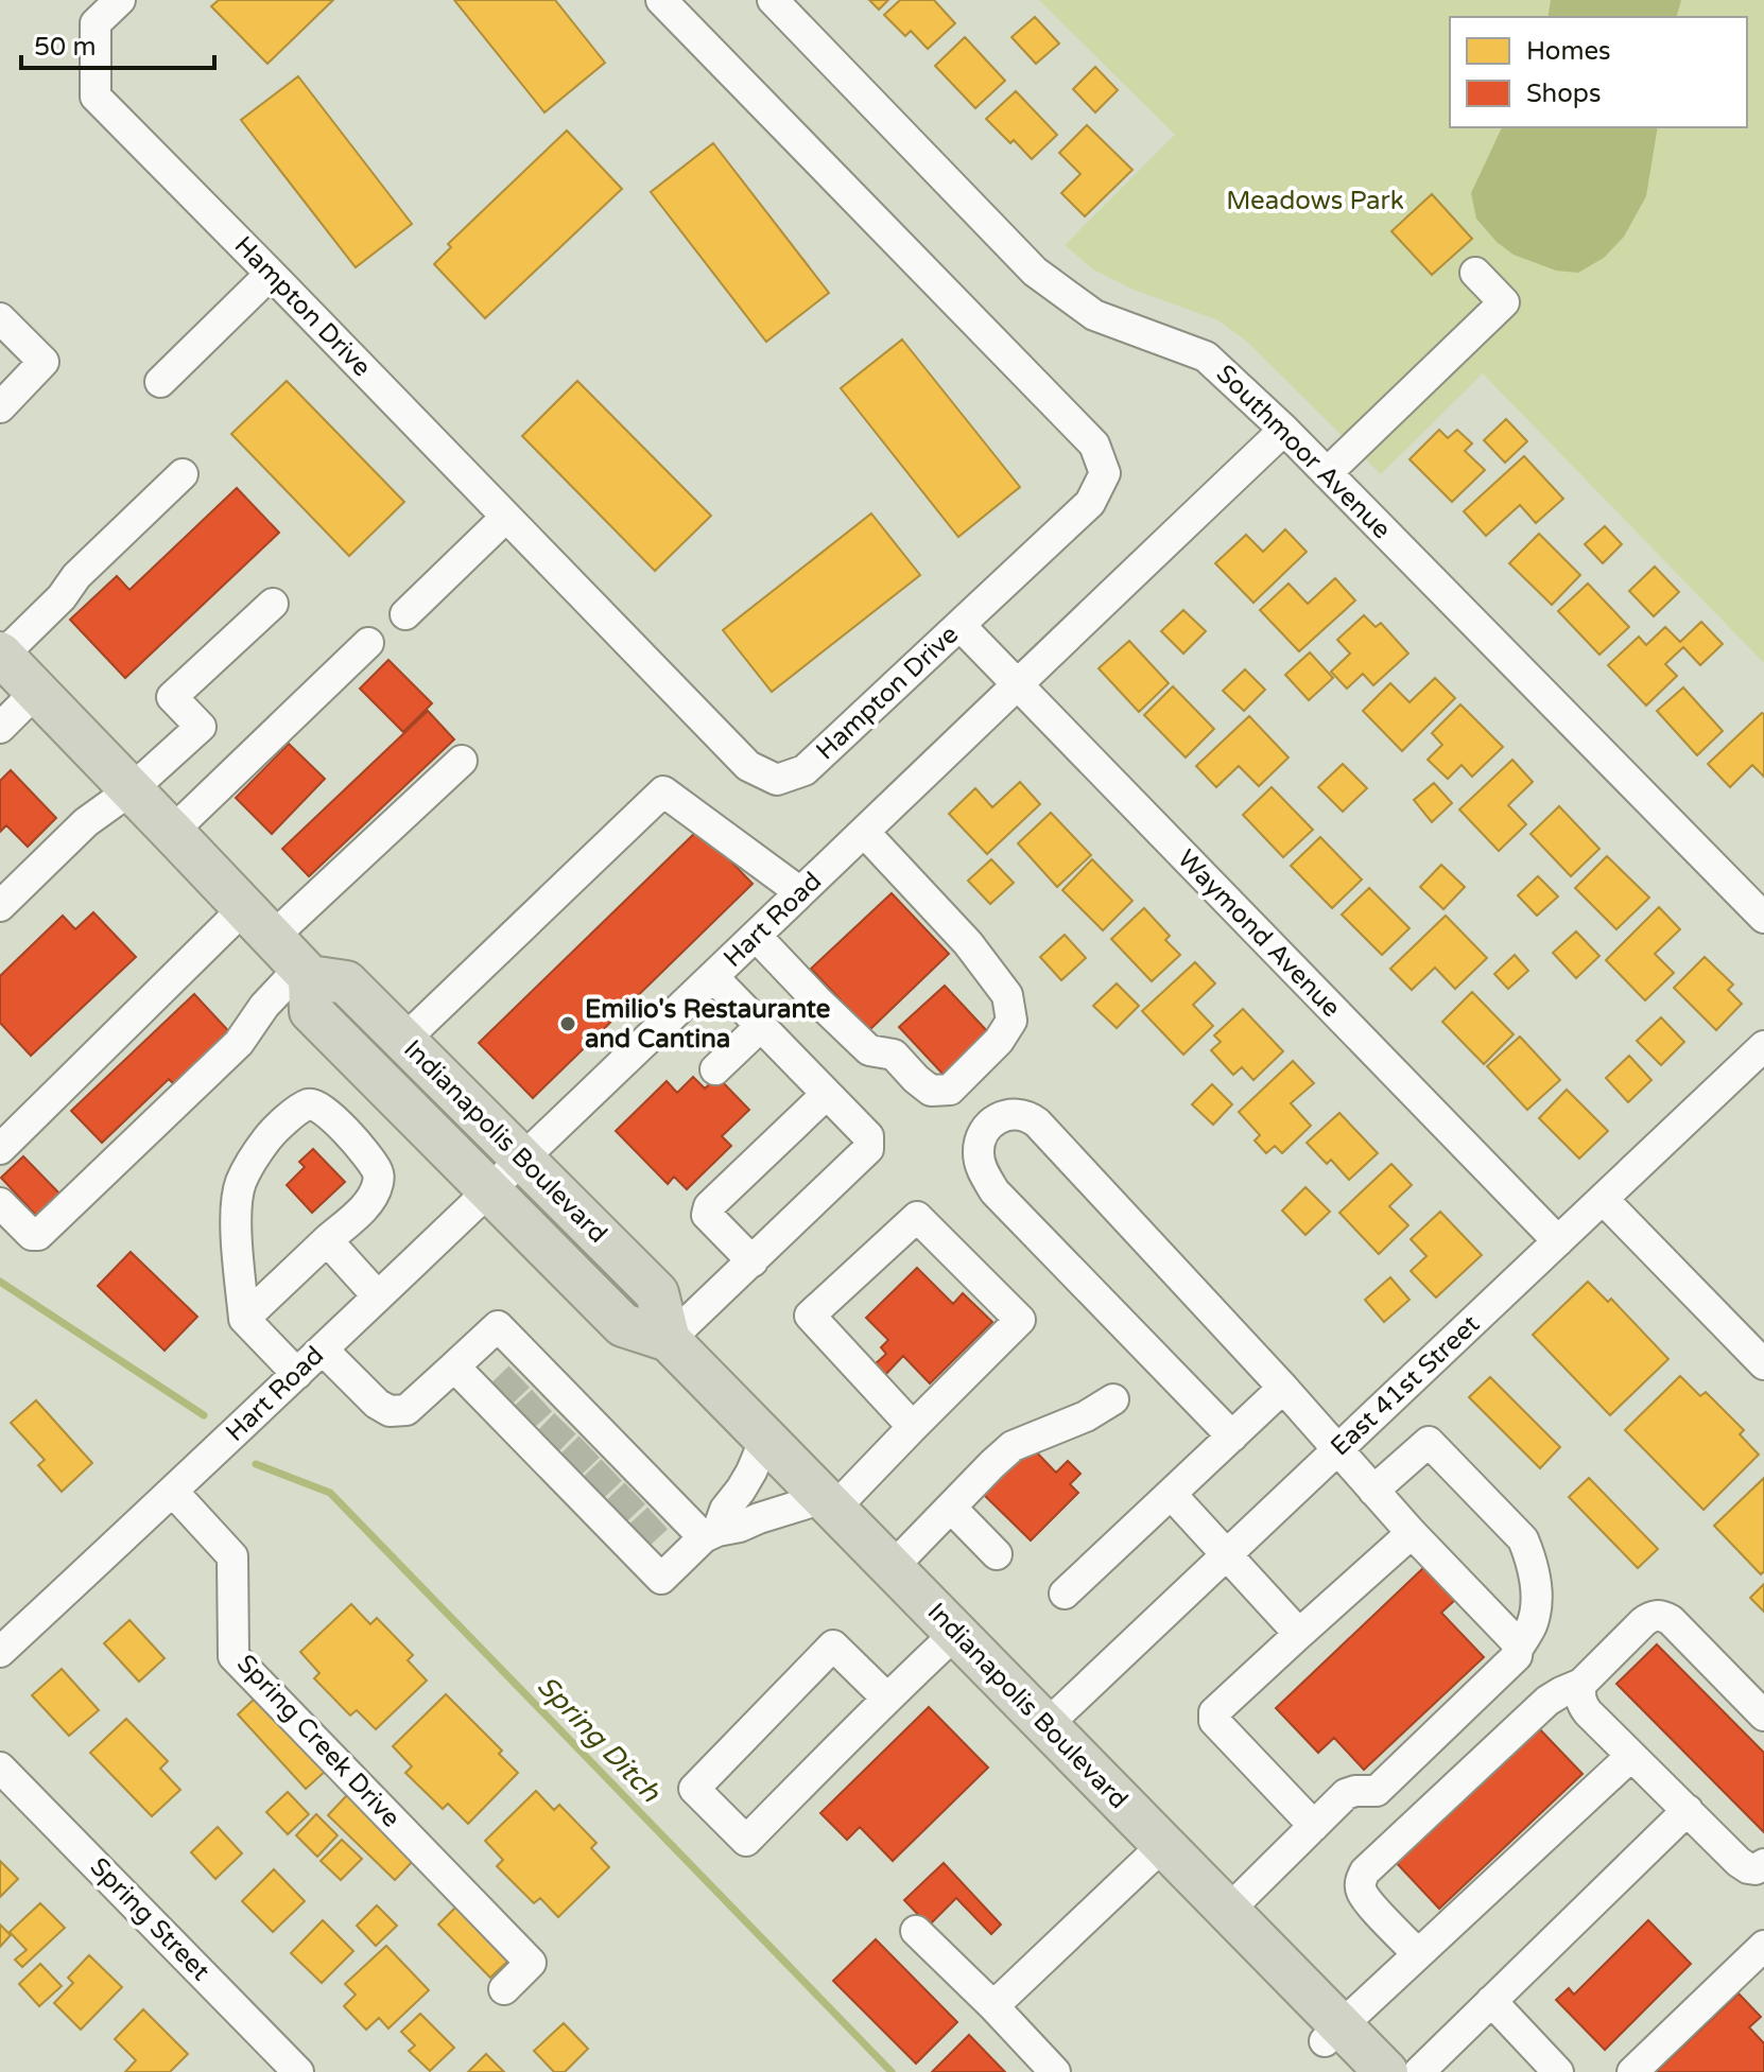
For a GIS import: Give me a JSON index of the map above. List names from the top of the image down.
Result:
{
  "streets": {
    "highway": ["Indianapolis Boulevard"],
    "street": [
      "Hampton Drive",
      "Southmoor Avenue",
      "Hart Road",
      "Waymond Avenue",
      "East 41st Street",
      "Spring Creek Drive",
      "Spring Street"
    ]
  },
  "crossings": [
    ["Hampton Drive", "Waymond Avenue"],
    ["Southmoor Avenue", "Hart Road"],
    ["Hart Road", "Waymond Avenue"],
    ["Hart Road", "Indianapolis Boulevard"],
    ["Hart Road", "Spring Creek Drive"],
    ["Waymond Avenue", "East 41st Street"],
    ["Indianapolis Boulevard", "East 41st Street"]
  ],
  "water": ["Spring Ditch"],
  "parks": ["Meadows Park"],
  "places": ["Emilio's Restaurante and Cantina"],
  "legend": ["Homes", "Shops"],
  "scale_bar": "50 m"
}
